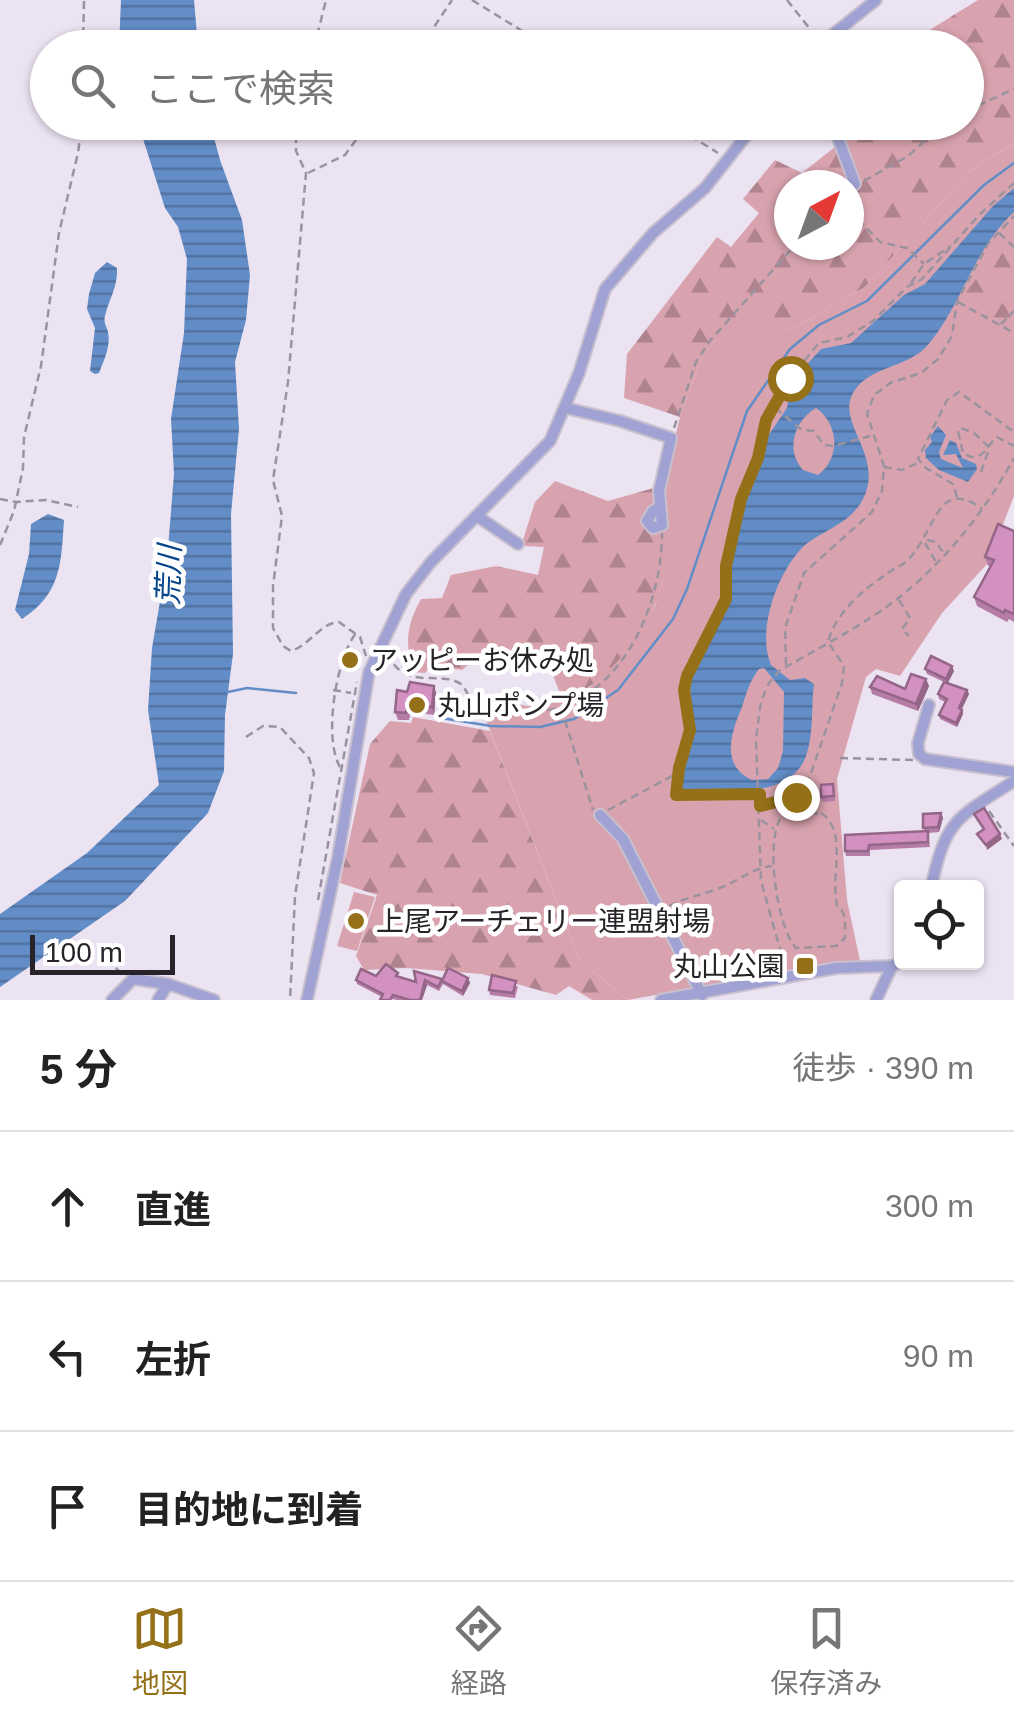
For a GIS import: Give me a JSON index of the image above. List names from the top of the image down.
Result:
{
  "water": ["荒川"],
  "places": {
    "other": ["アッピーお休み処", "丸山ポンプ場", "上尾アーチェリー連盟射場"],
    "transit": ["丸山公園"]
  },
  "scale_bar": "100 m",
  "north": "top right",
  "page": {
    "search": "ここで検索",
    "scale": "100 m",
    "heading": ["5 分", "徒歩 · 390 m"],
    "list": [
      ["直進", "300 m"],
      ["左折", "90 m"],
      "目的地に到着"
    ],
    "nav": ["地図", "経路", "保存済み"]
  }
}
